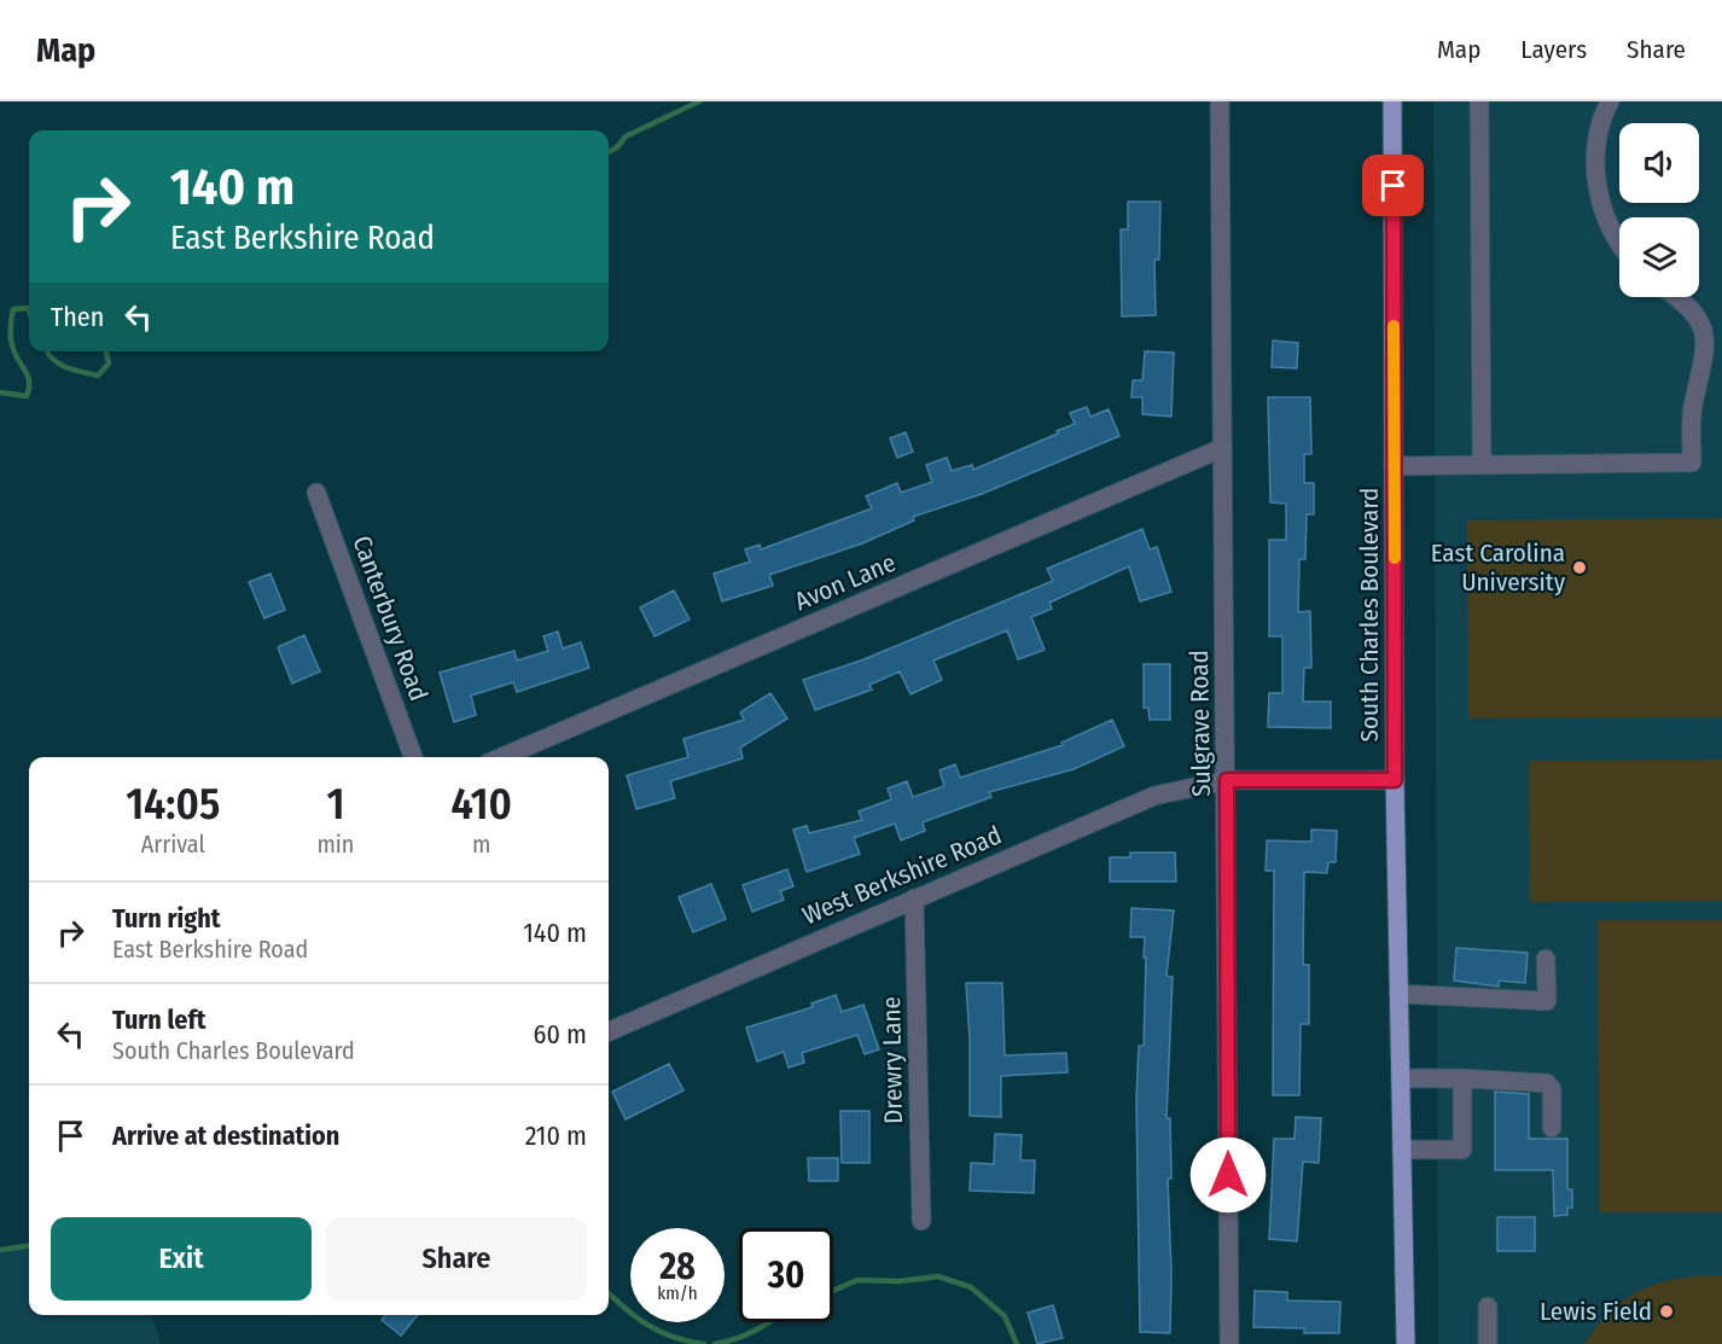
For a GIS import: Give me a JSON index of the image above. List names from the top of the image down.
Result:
{
  "streets": {
    "main road": ["South Charles Boulevard"],
    "street": [
      "Avon Lane",
      "Canterbury Road",
      "Sulgrave Road",
      "West Berkshire Road",
      "Drewry Lane"
    ]
  },
  "crossings": [
    ["Avon Lane", "Sulgrave Road"],
    ["South Charles Boulevard", "West Berkshire Road"],
    ["Sulgrave Road", "West Berkshire Road"],
    ["West Berkshire Road", "Drewry Lane"]
  ],
  "places": ["East Carolina University", "Lewis Field"],
  "page": {
    "header": "Map",
    "nav": ["Map", "Layers", "Share"],
    "turn": ["140 m", "East Berkshire Road"],
    "then": "Then",
    "eta": [
      "14:05",
      "Arrival",
      "1",
      "min",
      "410",
      "m"
    ],
    "list": [
      {
        "name": "Turn right",
        "note": "East Berkshire Road",
        "value": "140 m"
      },
      {
        "name": "Turn left",
        "note": "South Charles Boulevard",
        "value": "60 m"
      },
      {
        "name": "Arrive at destination",
        "value": "210 m"
      }
    ],
    "buttons": ["Exit", "Share"],
    "speed": "28 km/h",
    "limit": "30"
  }
}
